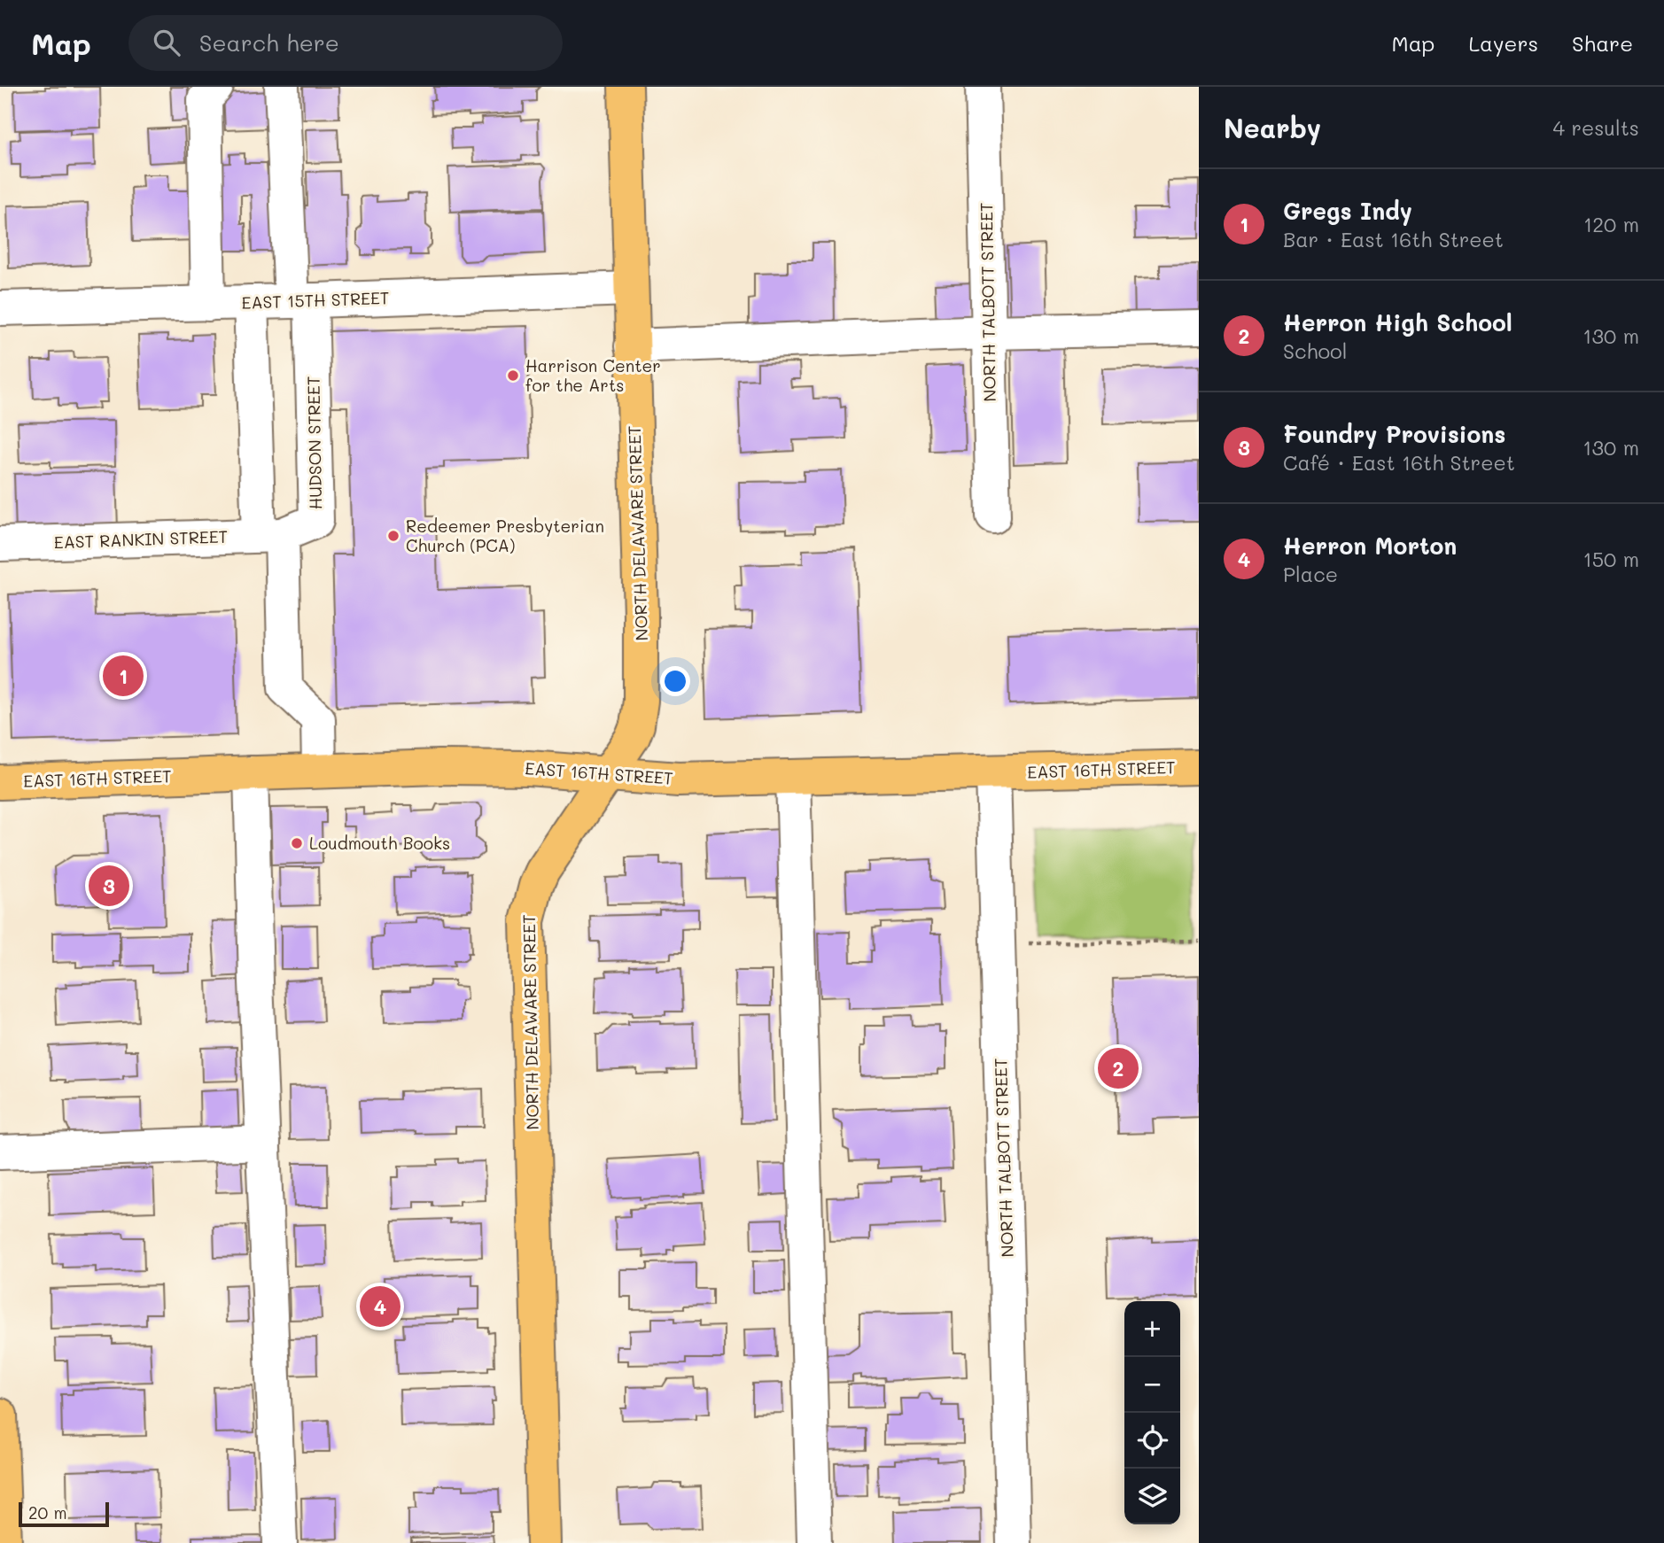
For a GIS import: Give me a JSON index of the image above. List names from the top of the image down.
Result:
{
  "streets": {
    "main road": ["NORTH DELAWARE STREET", "EAST 16TH STREET"],
    "street": [
      "EAST 15TH STREET",
      "NORTH TALBOTT STREET",
      "HUDSON STREET",
      "EAST RANKIN STREET"
    ]
  },
  "crossings": [
    ["EAST 15TH STREET", "HUDSON STREET"],
    ["EAST 15TH STREET", "NORTH DELAWARE STREET"],
    ["NORTH TALBOTT STREET", "EAST 16TH STREET"],
    ["HUDSON STREET", "EAST RANKIN STREET"],
    ["NORTH DELAWARE STREET", "EAST 16TH STREET"]
  ],
  "places": ["Harrison Center for the Arts", "Redeemer Presbyterian Church (PCA)", "Loudmouth Books"],
  "scale_bar": "20 m",
  "page": {
    "header": "Map",
    "search": "Search here",
    "nav": ["Map", "Layers", "Share"],
    "heading": ["Nearby", "4 results"],
    "list": [
      {
        "mark": "1",
        "name": "Gregs Indy",
        "note": "Bar · East 16th Street",
        "value": "120 m"
      },
      {
        "mark": "2",
        "name": "Herron High School",
        "note": "School",
        "value": "130 m"
      },
      {
        "mark": "3",
        "name": "Foundry Provisions",
        "note": "Café · East 16th Street",
        "value": "130 m"
      },
      {
        "mark": "4",
        "name": "Herron Morton",
        "note": "Place",
        "value": "150 m"
      }
    ],
    "pins": [
      "1",
      "3",
      "2",
      "4"
    ],
    "map_buttons": ["+", "−"],
    "scale": "20 m"
  }
}
